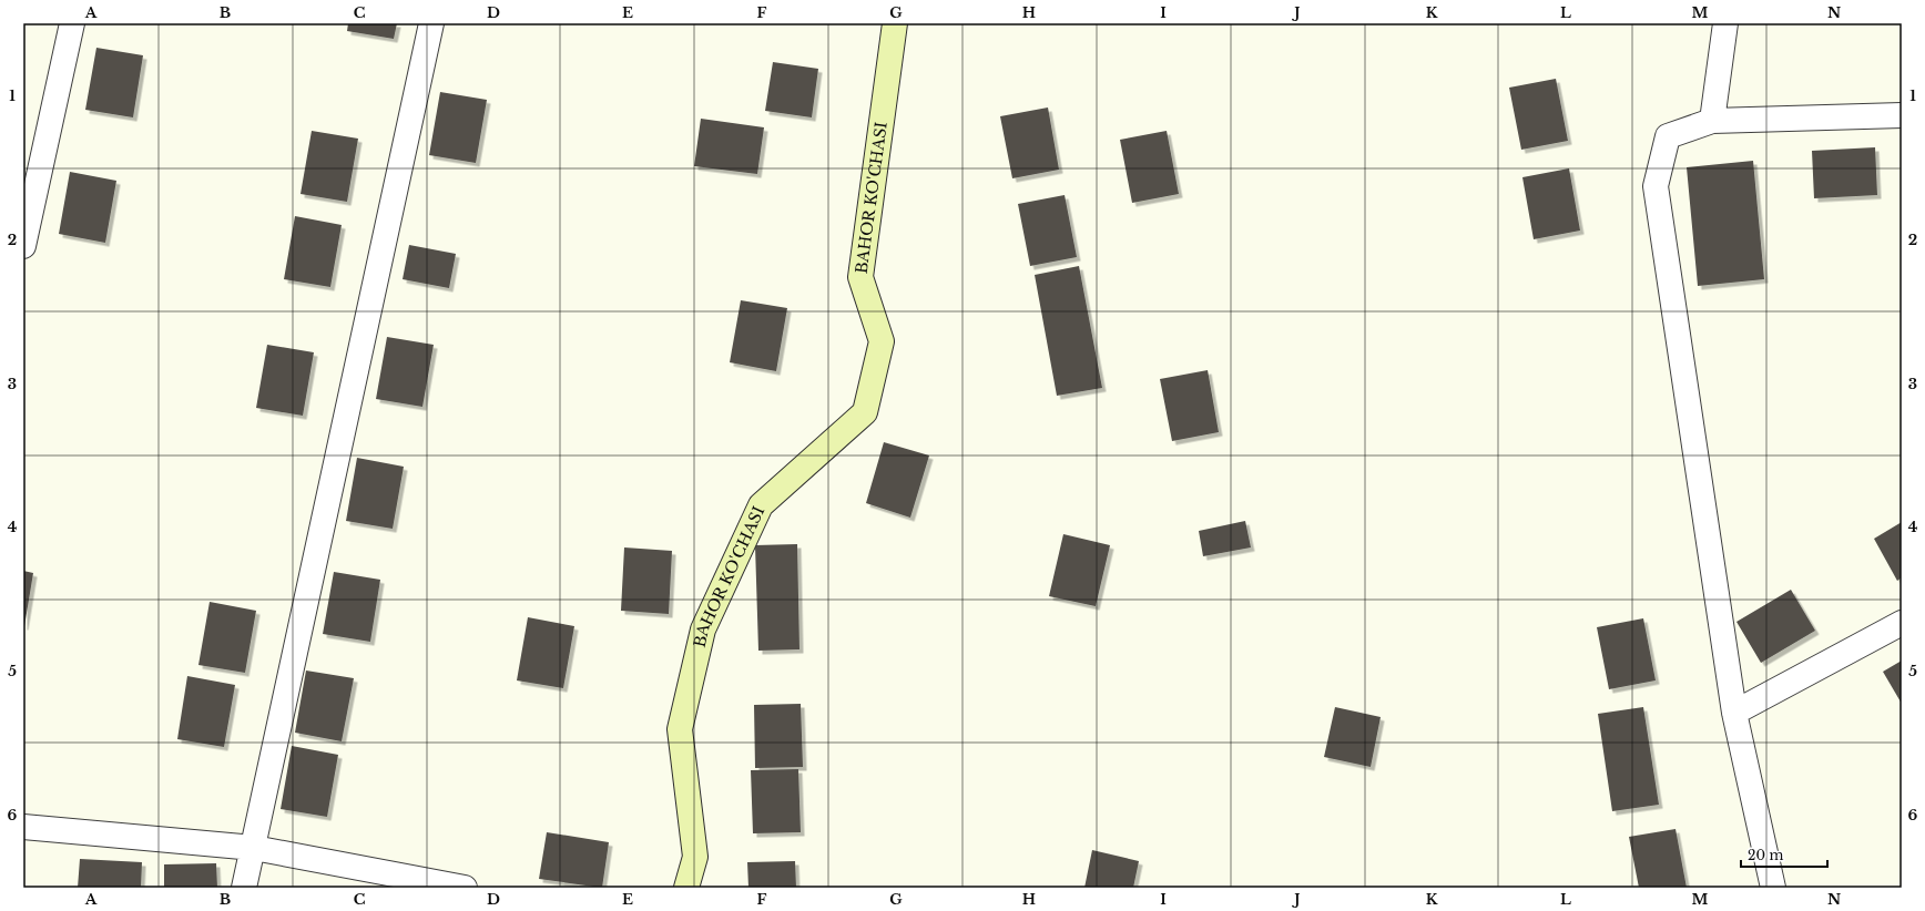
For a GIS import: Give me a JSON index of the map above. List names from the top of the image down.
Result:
{
  "streets": {
    "street": ["BAHOR KO'CHASI"]
  },
  "scale_bar": "20 m",
  "grid": {
    "columns": [
      "A",
      "B",
      "C",
      "D",
      "E",
      "F",
      "G",
      "H",
      "I",
      "J",
      "K",
      "L",
      "M",
      "N"
    ],
    "rows": [
      "1",
      "2",
      "3",
      "4",
      "5",
      "6"
    ]
  }
}
